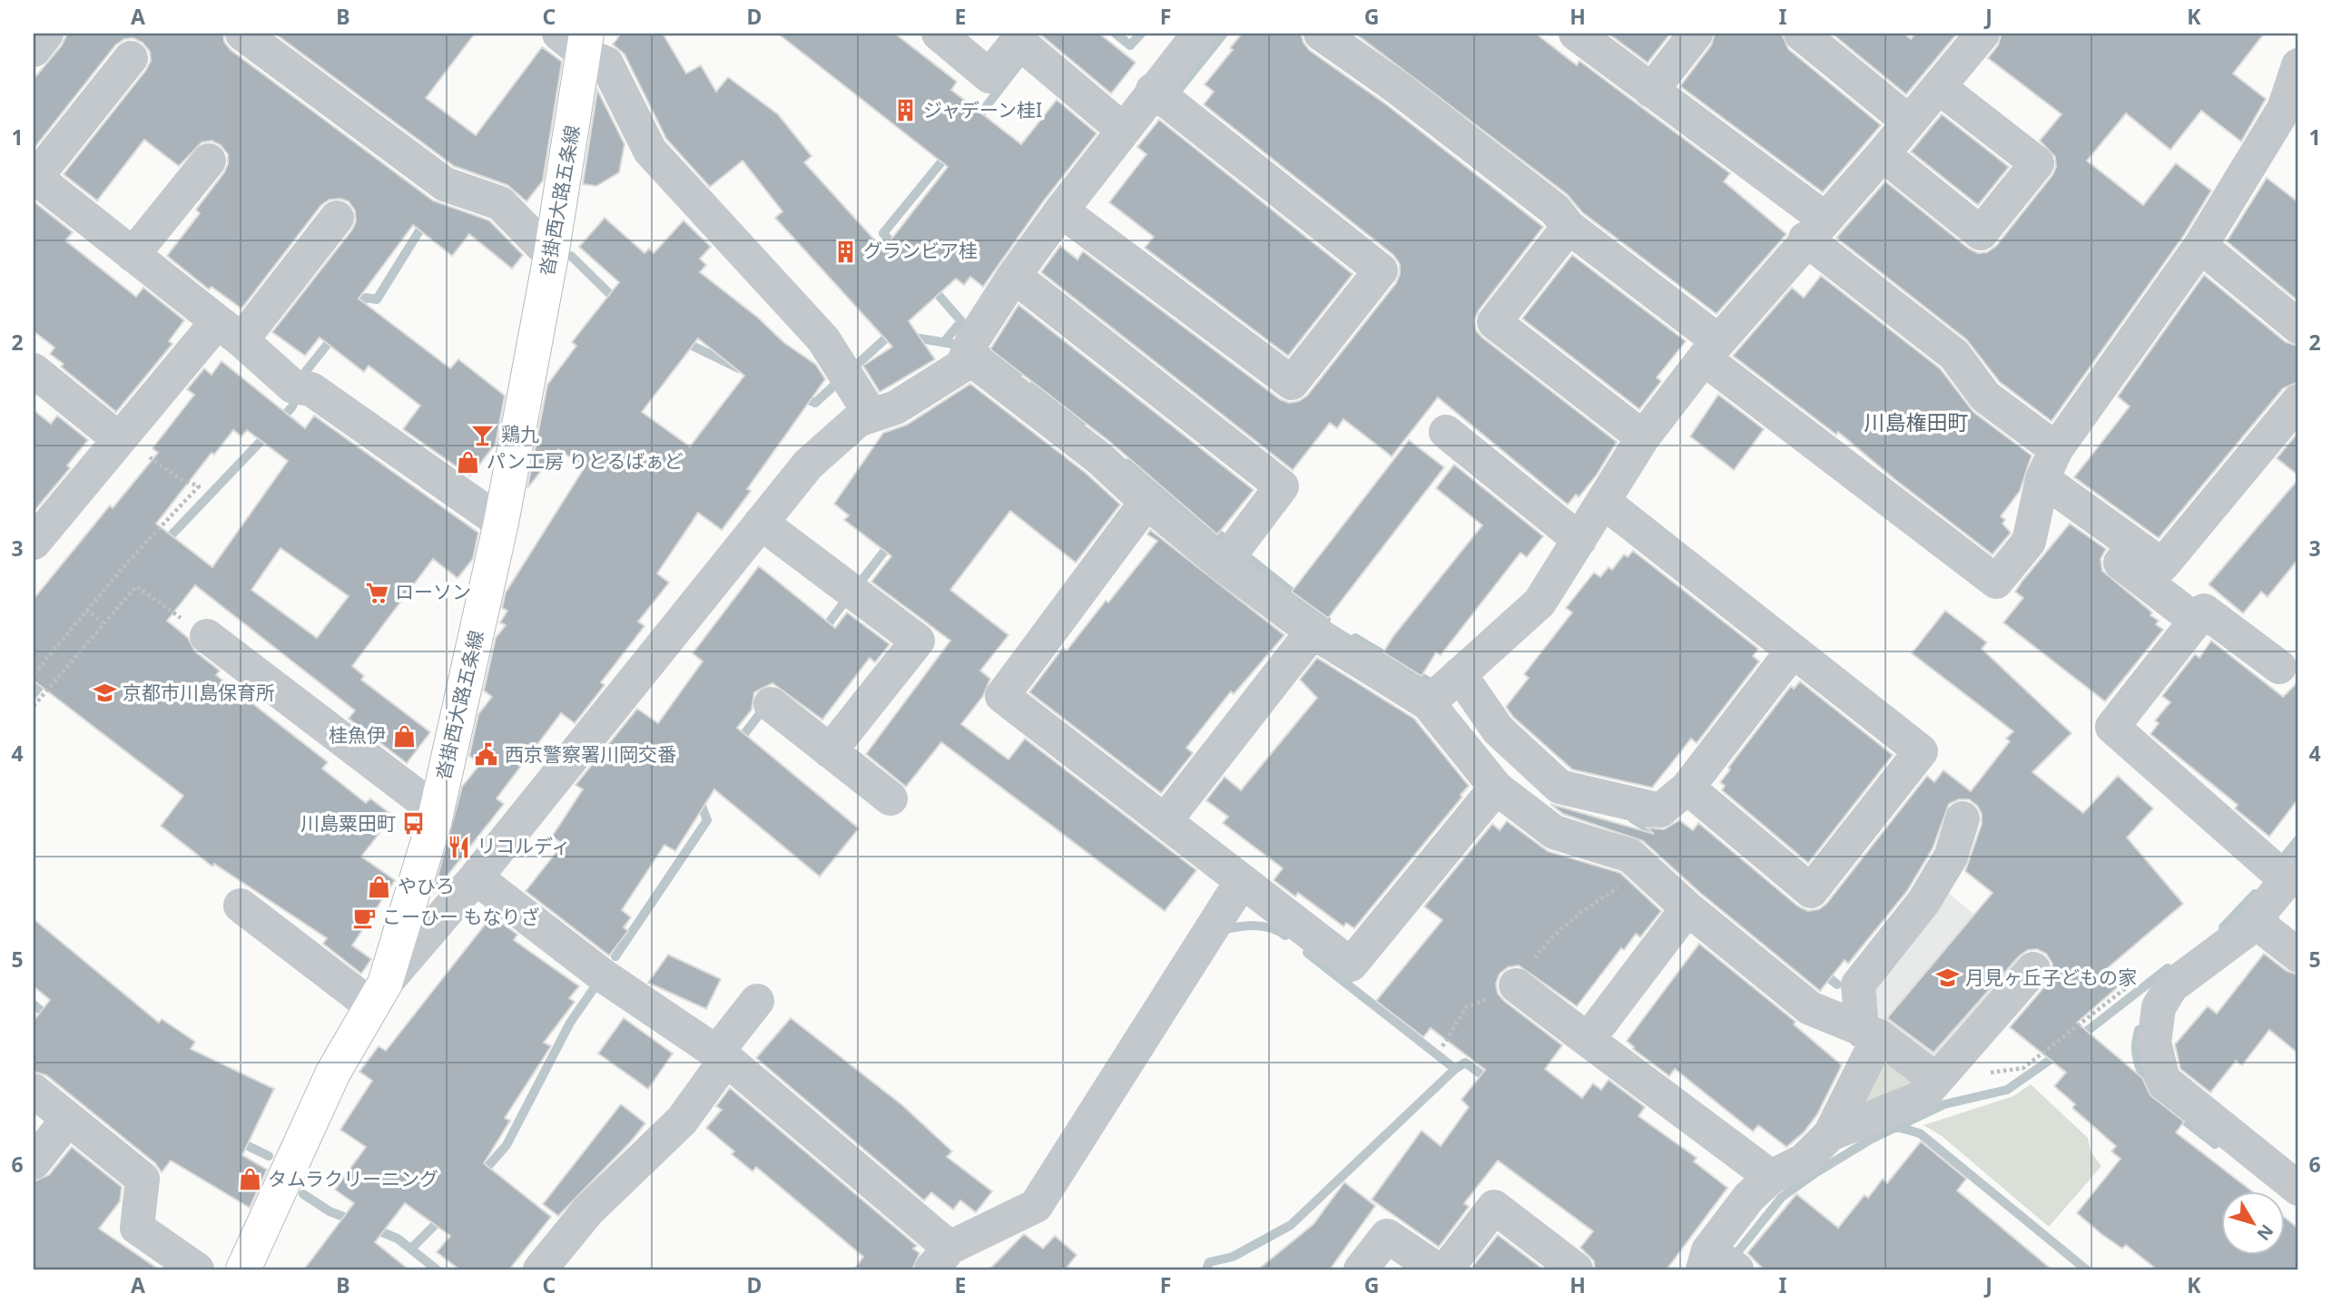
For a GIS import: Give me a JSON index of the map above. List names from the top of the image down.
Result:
{
  "streets": {
    "main road": ["沓掛西大路五条線"]
  },
  "districts": ["川島権田町"],
  "places": {
    "building": ["ジャデーン桂I", "グランビア桂"],
    "bar": ["鶏九"],
    "shop": [
      "パン工房 りとるばぁど",
      "桂魚伊",
      "やひろ",
      "タムラクリーニング"
    ],
    "supermarket": ["ローソン"],
    "school or university": ["京都市川島保育所", "月見ヶ丘子どもの家"],
    "public building": ["西京警察署川岡交番"],
    "bus stop": ["川島粟田町"],
    "restaurant": ["リコルディ"],
    "cafe": ["こーひー もなりざ"]
  },
  "north": "bottom right",
  "grid": {
    "columns": [
      "A",
      "B",
      "C",
      "D",
      "E",
      "F",
      "G",
      "H",
      "I",
      "J",
      "K"
    ],
    "rows": [
      "1",
      "2",
      "3",
      "4",
      "5",
      "6"
    ]
  }
}
